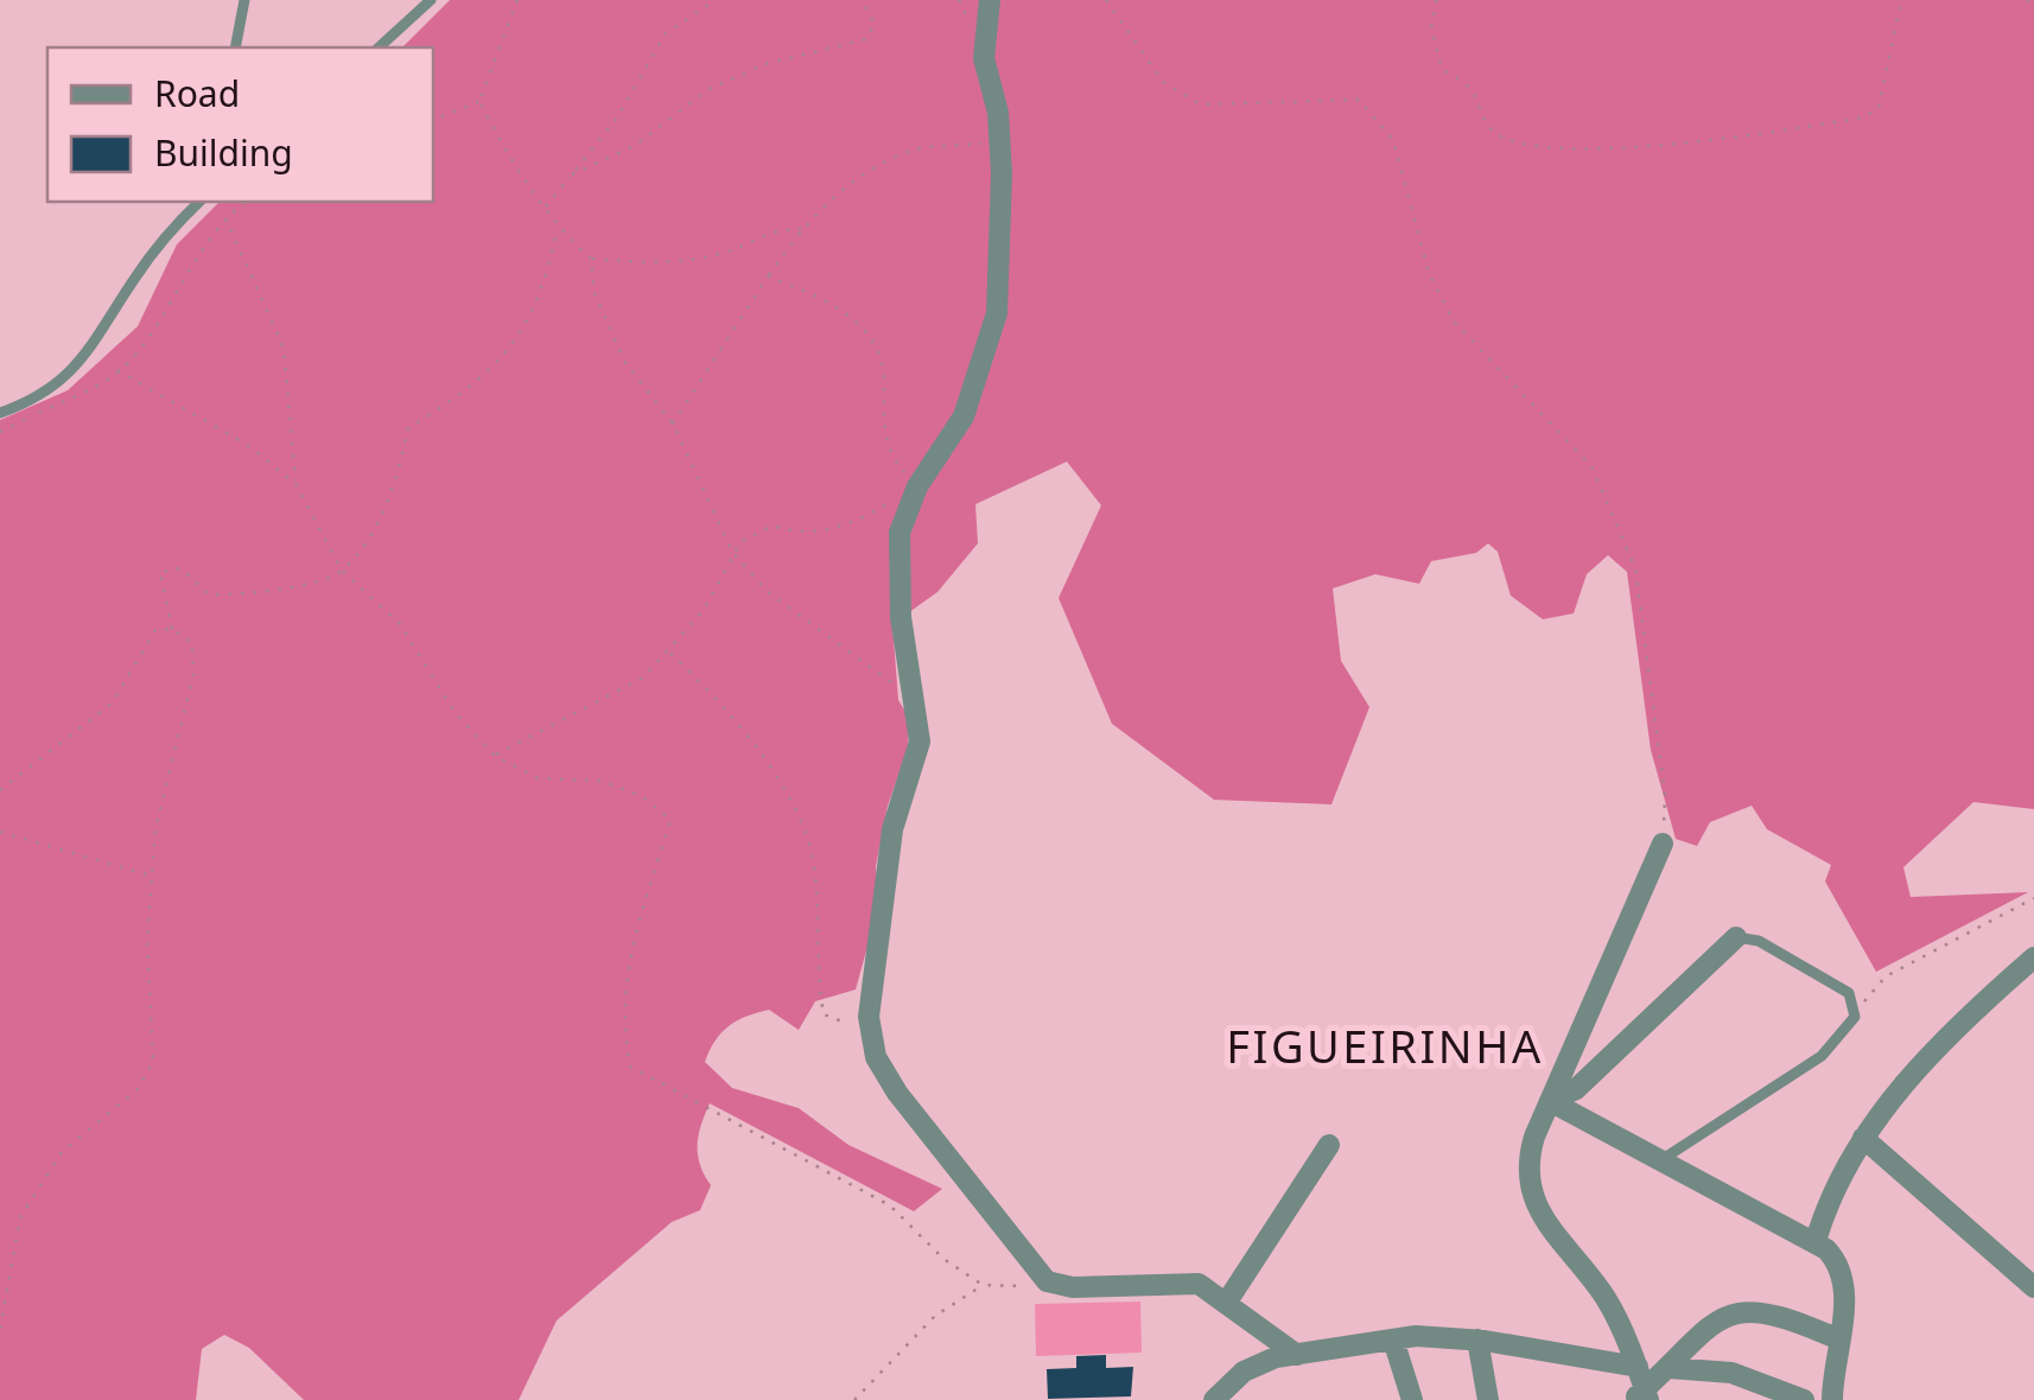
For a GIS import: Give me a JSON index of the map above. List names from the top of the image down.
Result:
{
  "districts": ["FIGUEIRINHA"],
  "legend": ["Road", "Building"]
}
